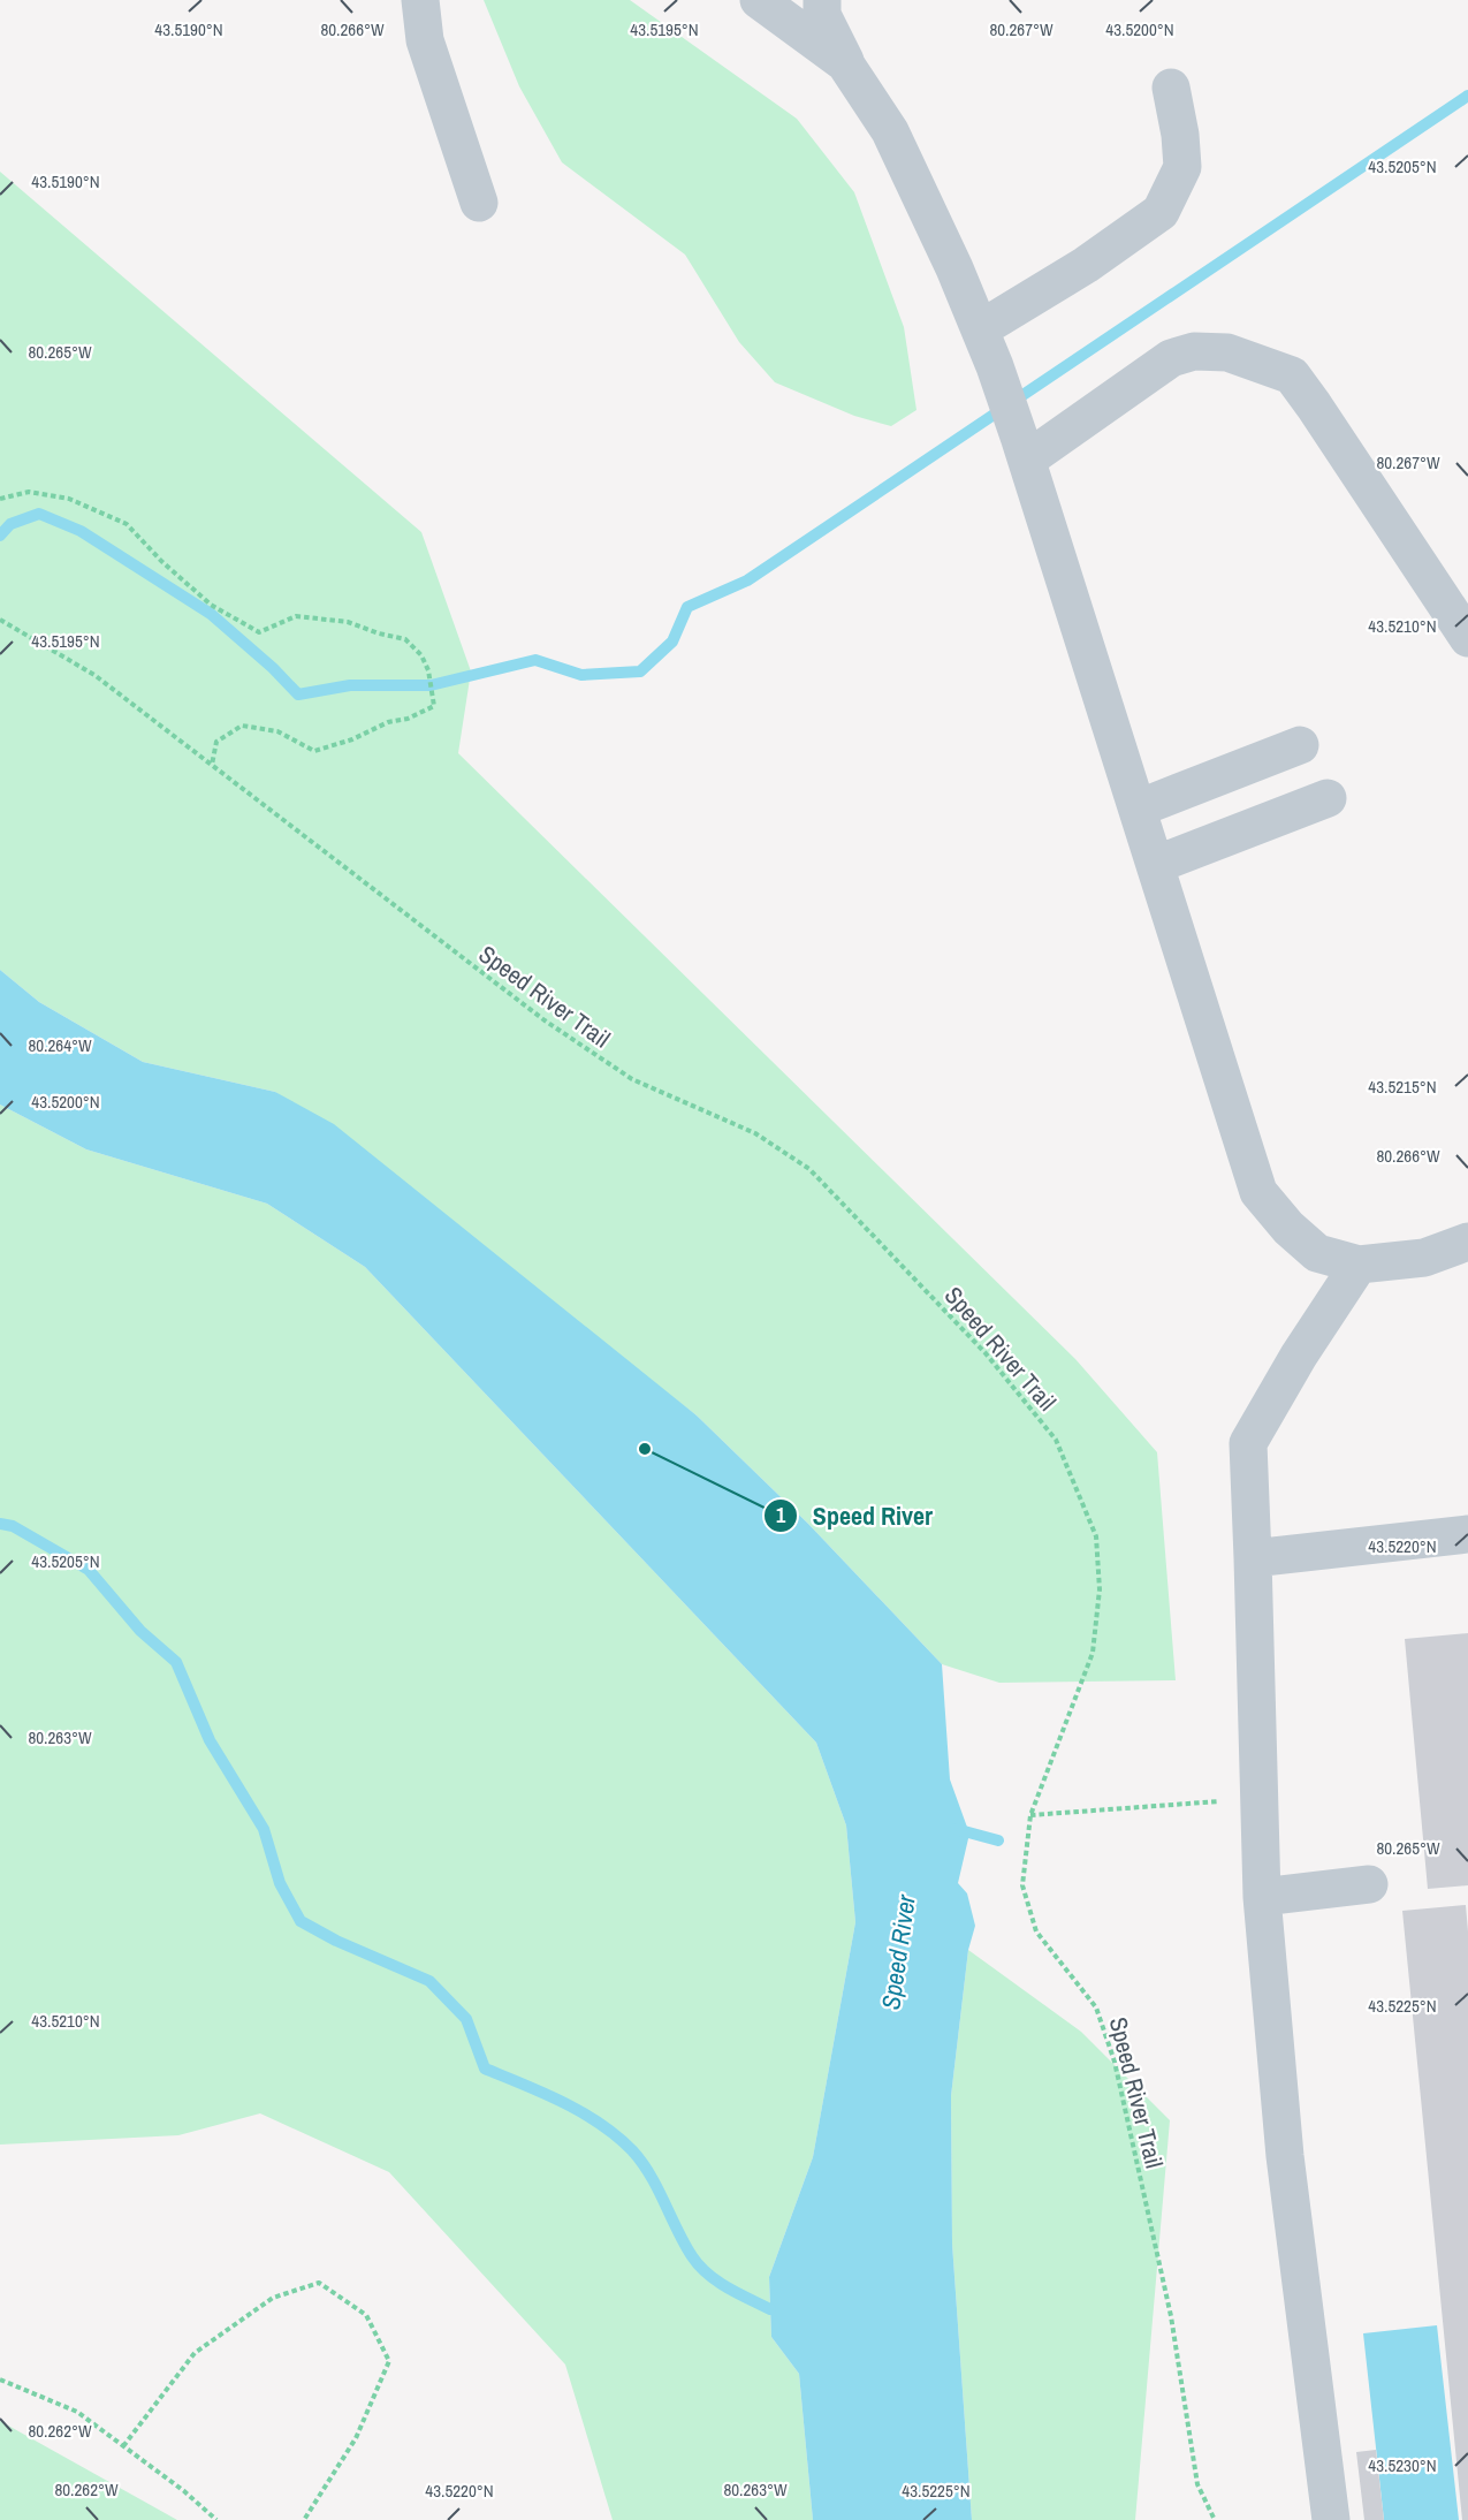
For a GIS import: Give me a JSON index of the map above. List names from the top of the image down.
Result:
{
  "streets": {
    "path": ["Speed River Trail"]
  },
  "water": ["Speed River"],
  "places": ["Speed River"],
  "coordinates": [
    "43.5190°N",
    "43.5200°N",
    "43.5195°N",
    "80.266°W",
    "80.267°W",
    "43.5205°N",
    "80.265°W",
    "43.5210°N",
    "80.264°W",
    "43.5215°N",
    "43.5220°N",
    "80.263°W",
    "43.5225°N",
    "80.262°W",
    "43.5230°N"
  ]
}
